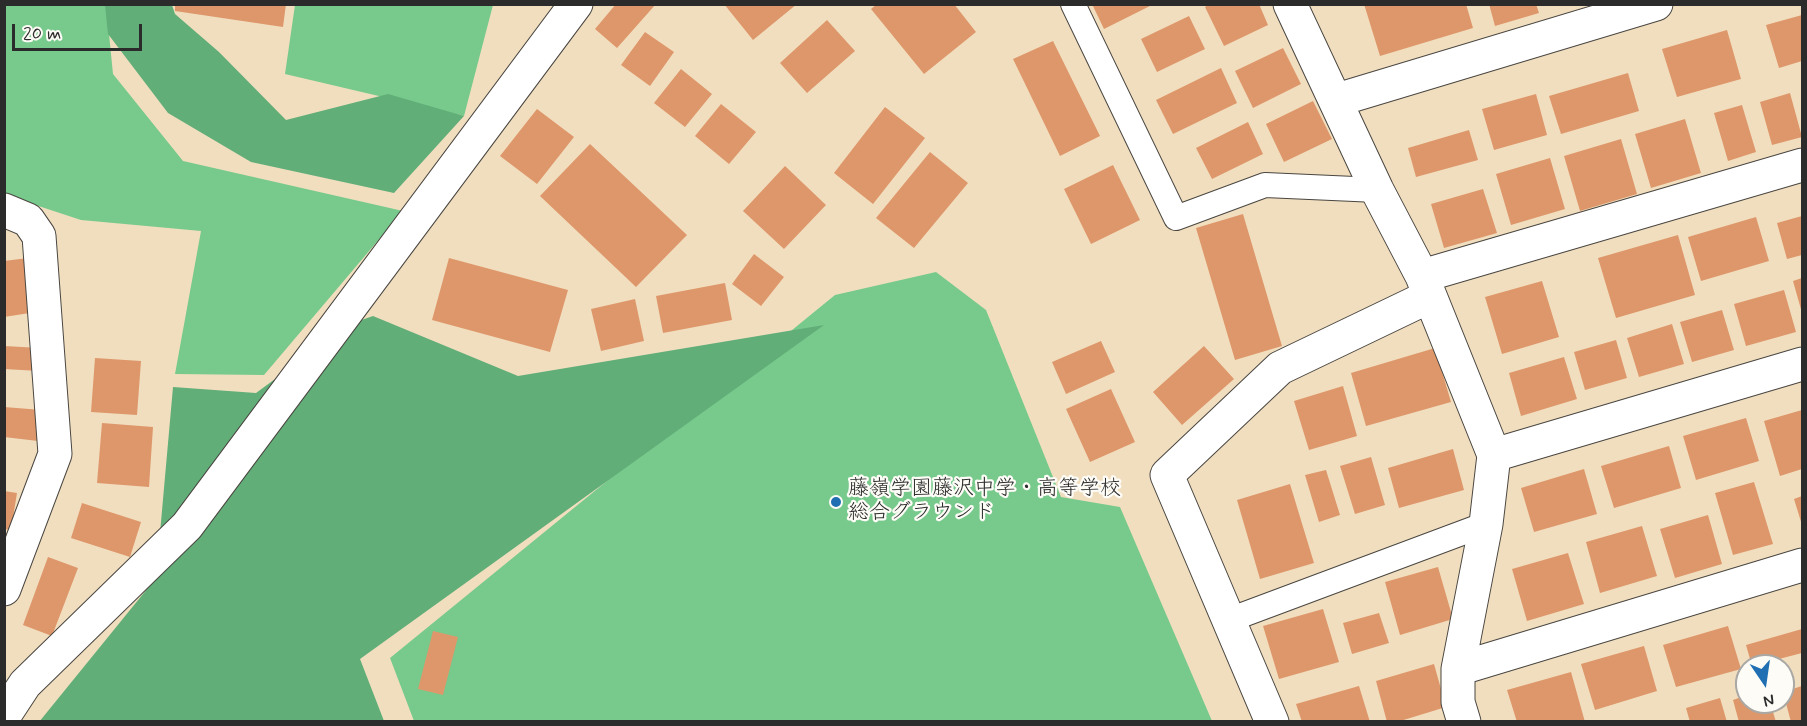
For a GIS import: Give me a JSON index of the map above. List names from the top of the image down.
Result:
{
  "places": ["藤嶺学園藤沢中学・高等学校 総合グラウンド"],
  "scale_bar": "20 m",
  "north": "bottom"
}
